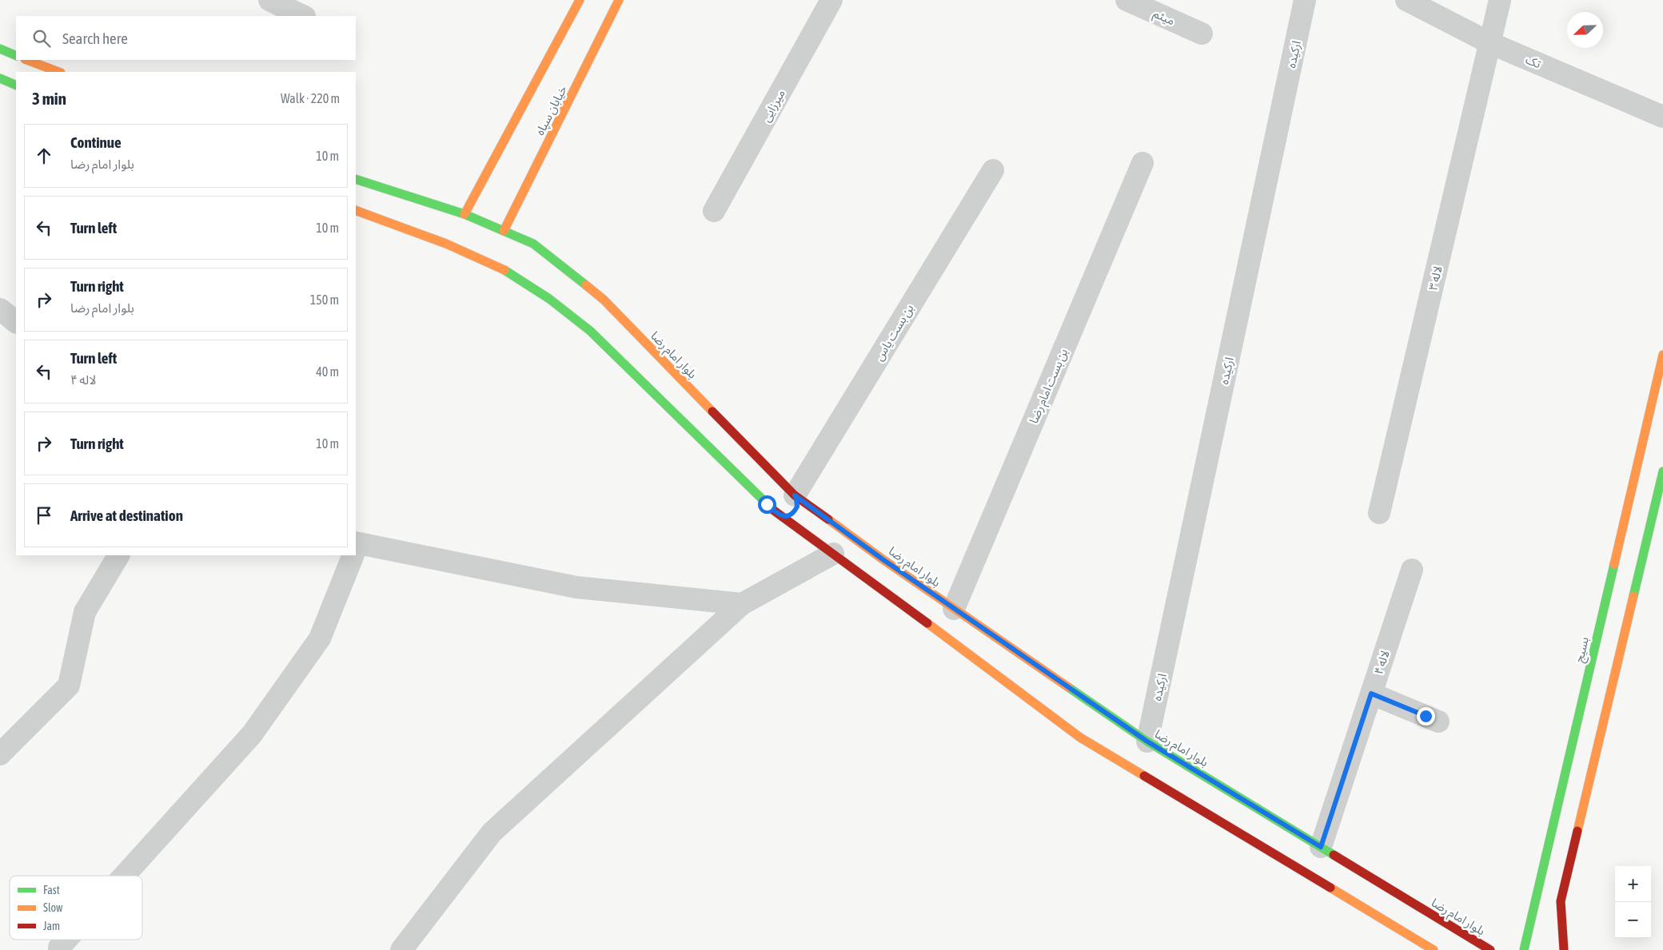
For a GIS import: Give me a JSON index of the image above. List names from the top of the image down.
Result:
{
  "streets": {
    "main road": ["خیابان سپاه", "بلوار امام رضا", "بسیج"],
    "street": [
      "میثم",
      "ارکیده",
      "تک",
      "میرزایی",
      "لاله ۳",
      "بن بست یاس",
      "بن بست امام رضا",
      "لاله ۴"
    ]
  },
  "crossings": [
    ["ارکیده", "بلوار امام رضا"],
    ["تک", "لاله ۳"],
    ["خیابان سپاه", "بلوار امام رضا"],
    ["بن بست یاس", "بلوار امام رضا"],
    ["بلوار امام رضا", "بن بست امام رضا"],
    ["بلوار امام رضا", "لاله ۴"]
  ],
  "legend": ["Fast", "Slow", "Jam"],
  "north": "bottom left",
  "page": {
    "search": "Search here",
    "heading": ["3 min", "Walk · 220 m"],
    "list": [
      ["Continue", "بلوار امام رضا", "10 m"],
      ["Turn left", "10 m"],
      ["Turn right", "بلوار امام رضا", "150 m"],
      ["Turn left", "لاله ۴", "40 m"],
      ["Turn right", "10 m"],
      "Arrive at destination"
    ],
    "map_buttons": ["+", "−"]
  }
}
